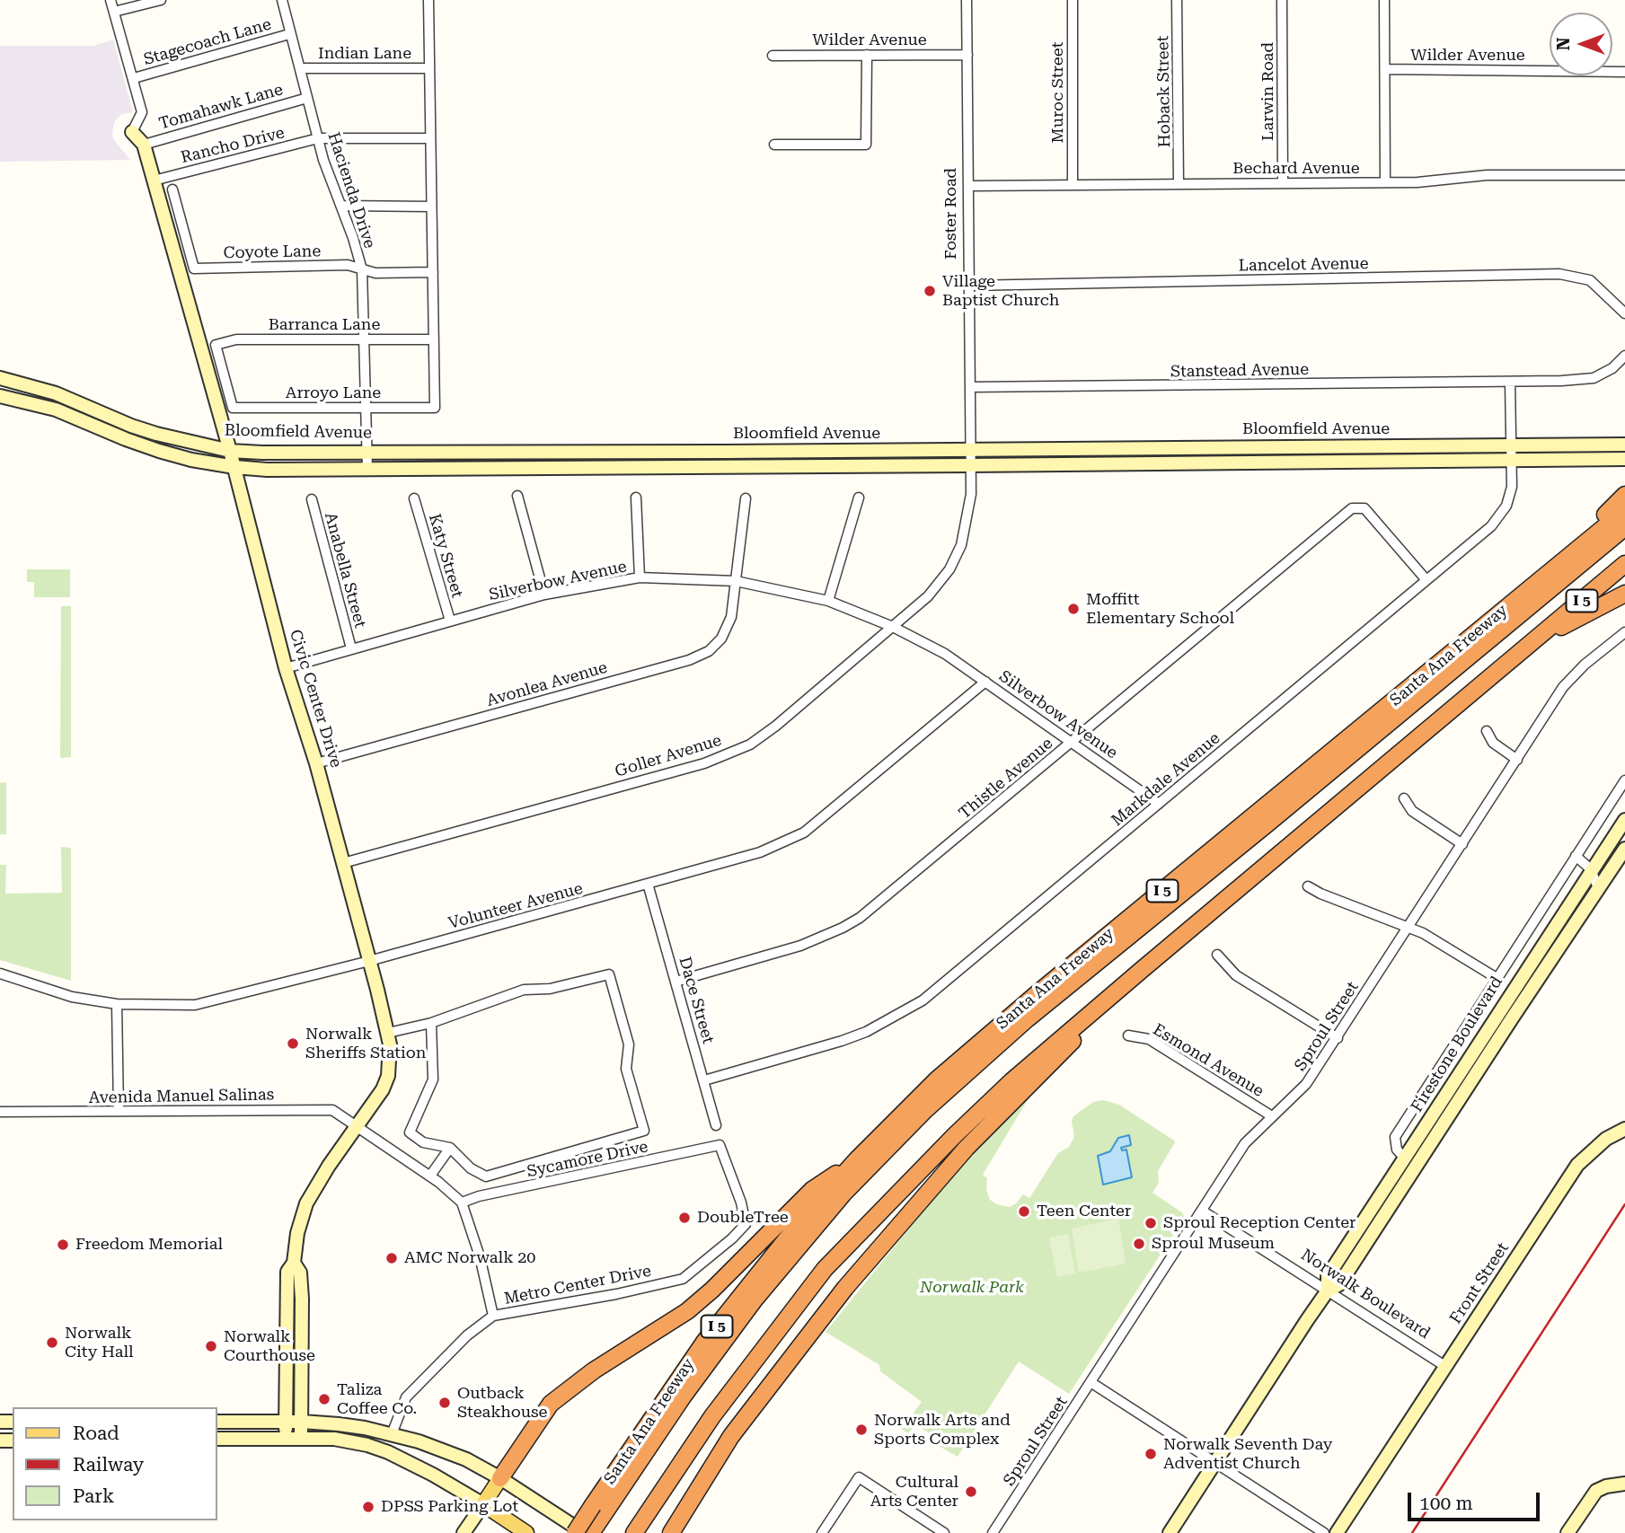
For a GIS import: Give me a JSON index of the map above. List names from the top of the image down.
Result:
{
  "streets": {
    "highway": ["I 5", "Santa Ana Freeway"],
    "main road": [
      "Bloomfield Avenue",
      "Civic Center Drive",
      "Firestone Boulevard",
      "Front Street"
    ],
    "street": [
      "Wilder Avenue",
      "Stagecoach Lane",
      "Indian Lane",
      "Hoback Street",
      "Larwin Road",
      "Muroc Street",
      "Tomahawk Lane",
      "Rancho Drive",
      "Bechard Avenue",
      "Hacienda Drive",
      "Foster Road",
      "Coyote Lane",
      "Lancelot Avenue",
      "Barranca Lane",
      "Stanstead Avenue",
      "Arroyo Lane",
      "Katy Street",
      "Anabella Street",
      "Silverbow Avenue",
      "Avonlea Avenue",
      "Goller Avenue",
      "Thistle Avenue",
      "Markdale Avenue",
      "Volunteer Avenue",
      "Dace Street",
      "Sproul Street",
      "Esmond Avenue",
      "Avenida Manuel Salinas",
      "Sycamore Drive",
      "Metro Center Drive",
      "Norwalk Boulevard"
    ]
  },
  "crossings": [
    ["Wilder Avenue", "Foster Road"],
    ["Stagecoach Lane", "Hacienda Drive"],
    ["Indian Lane", "Hacienda Drive"],
    ["Hoback Street", "Bechard Avenue"],
    ["Larwin Road", "Bechard Avenue"],
    ["Muroc Street", "Bechard Avenue"],
    ["Tomahawk Lane", "Hacienda Drive"],
    ["Tomahawk Lane", "Civic Center Drive"],
    ["Rancho Drive", "Hacienda Drive"],
    ["Rancho Drive", "Civic Center Drive"],
    ["Bechard Avenue", "Foster Road"],
    ["Hacienda Drive", "Coyote Lane"],
    ["Hacienda Drive", "Barranca Lane"],
    ["Hacienda Drive", "Arroyo Lane"],
    ["Hacienda Drive", "Bloomfield Avenue"],
    ["Foster Road", "Lancelot Avenue"],
    ["Foster Road", "Stanstead Avenue"],
    ["Foster Road", "Bloomfield Avenue"],
    ["Foster Road", "Goller Avenue"],
    ["Barranca Lane", "Arroyo Lane"],
    ["Stanstead Avenue", "Markdale Avenue"],
    ["Bloomfield Avenue", "Civic Center Drive"],
    ["Bloomfield Avenue", "Goller Avenue"],
    ["Bloomfield Avenue", "Markdale Avenue"],
    ["Katy Street", "Silverbow Avenue"],
    ["Anabella Street", "Silverbow Avenue"],
    ["Silverbow Avenue", "Avonlea Avenue"],
    ["Silverbow Avenue", "Civic Center Drive"],
    ["Silverbow Avenue", "Goller Avenue"],
    ["Silverbow Avenue", "Thistle Avenue"],
    ["Silverbow Avenue", "Markdale Avenue"],
    ["Silverbow Avenue", "Volunteer Avenue"],
    ["Avonlea Avenue", "Civic Center Drive"],
    ["Civic Center Drive", "Goller Avenue"],
    ["Civic Center Drive", "Volunteer Avenue"],
    ["Civic Center Drive", "Avenida Manuel Salinas"],
    ["Thistle Avenue", "Markdale Avenue"],
    ["Thistle Avenue", "Dace Street"],
    ["Markdale Avenue", "Dace Street"],
    ["Volunteer Avenue", "Dace Street"],
    ["Sproul Street", "Esmond Avenue"],
    ["Sproul Street", "Norwalk Boulevard"],
    ["Firestone Boulevard", "Norwalk Boulevard"],
    ["Avenida Manuel Salinas", "Sycamore Drive"],
    ["Sycamore Drive", "Metro Center Drive"],
    ["Front Street", "Norwalk Boulevard"]
  ],
  "parks": ["Norwalk Park"],
  "places": [
    "Village Baptist Church",
    "Moffitt Elementary School",
    "Norwalk Sheriffs Station",
    "Teen Center",
    "DoubleTree",
    "Sproul Reception Center",
    "Sproul Museum",
    "Freedom Memorial",
    "AMC Norwalk 20",
    "Norwalk City Hall",
    "Norwalk Courthouse",
    "Taliza Coffee Co.",
    "Outback Steakhouse",
    "Norwalk Arts and Sports Complex",
    "Norwalk Seventh Day Adventist Church",
    "Cultural Arts Center",
    "DPSS Parking Lot"
  ],
  "legend": ["Road", "Railway", "Park"],
  "scale_bar": "100 m",
  "north": "left"
}
